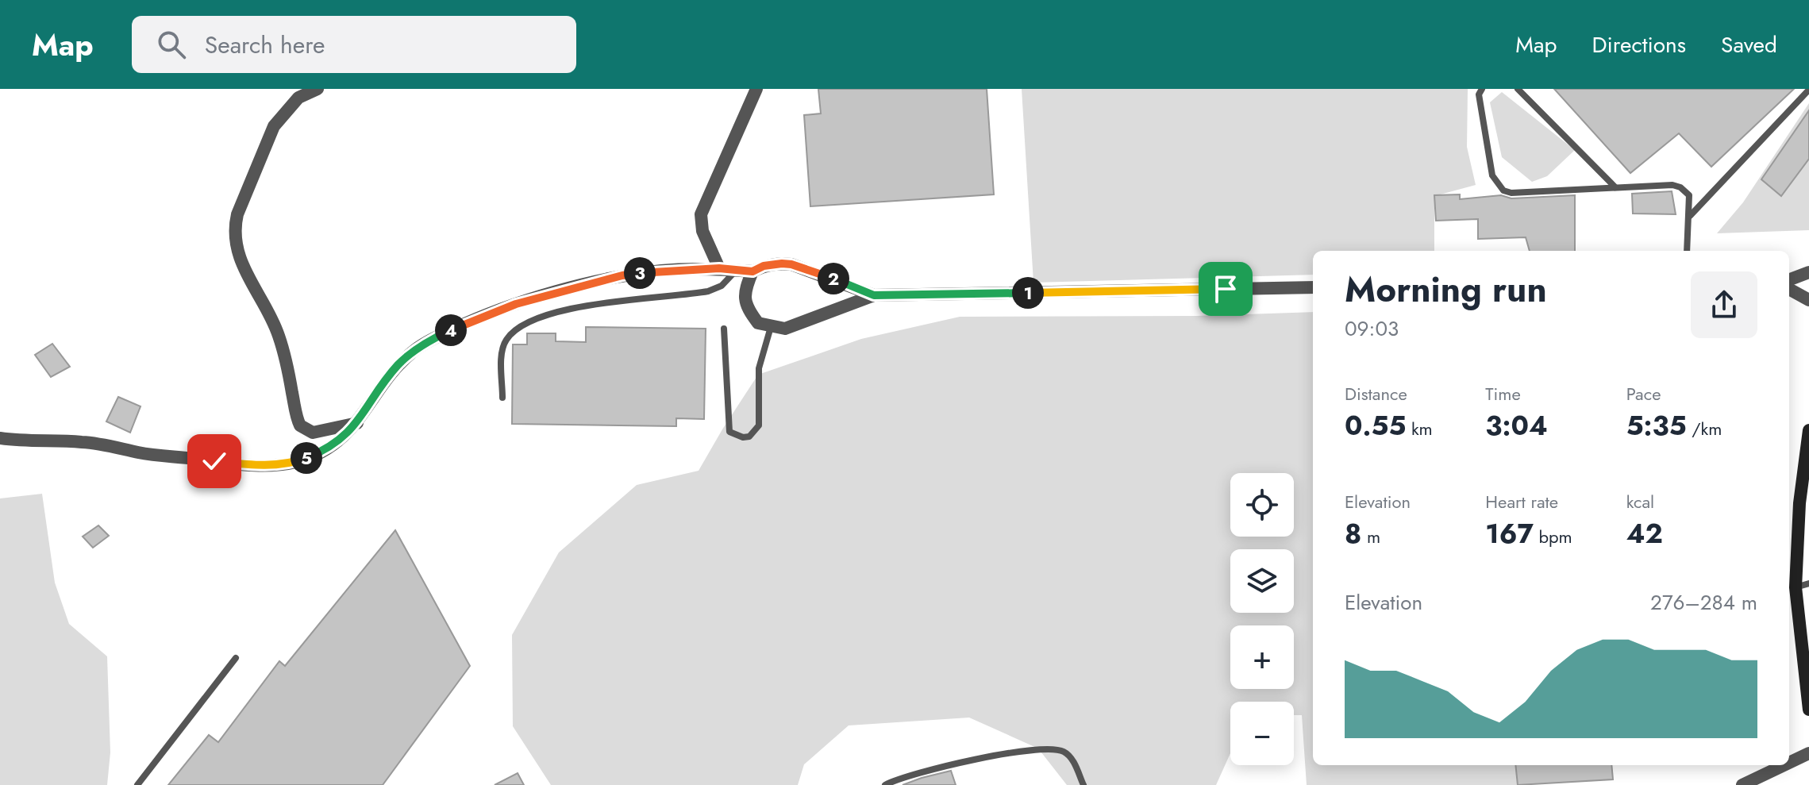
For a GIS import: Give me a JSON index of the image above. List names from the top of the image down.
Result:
{
  "page": {
    "header": "Map",
    "search": "Search here",
    "nav": ["Map", "Directions", "Saved"],
    "heading": ["Morning run", "09:03"],
    "pins": [
      "3",
      "2",
      "1",
      "4",
      "5"
    ],
    "stats": [
      ["Distance", "0.55 km"],
      ["Time", "3:04"],
      ["Pace", "5:35 /km"],
      ["Elevation", "8 m"],
      ["Heart rate", "167 bpm"],
      ["kcal", "42"]
    ],
    "map_buttons": ["+", "−"],
    "chart": ["Elevation", "276–284 m"]
  }
}
